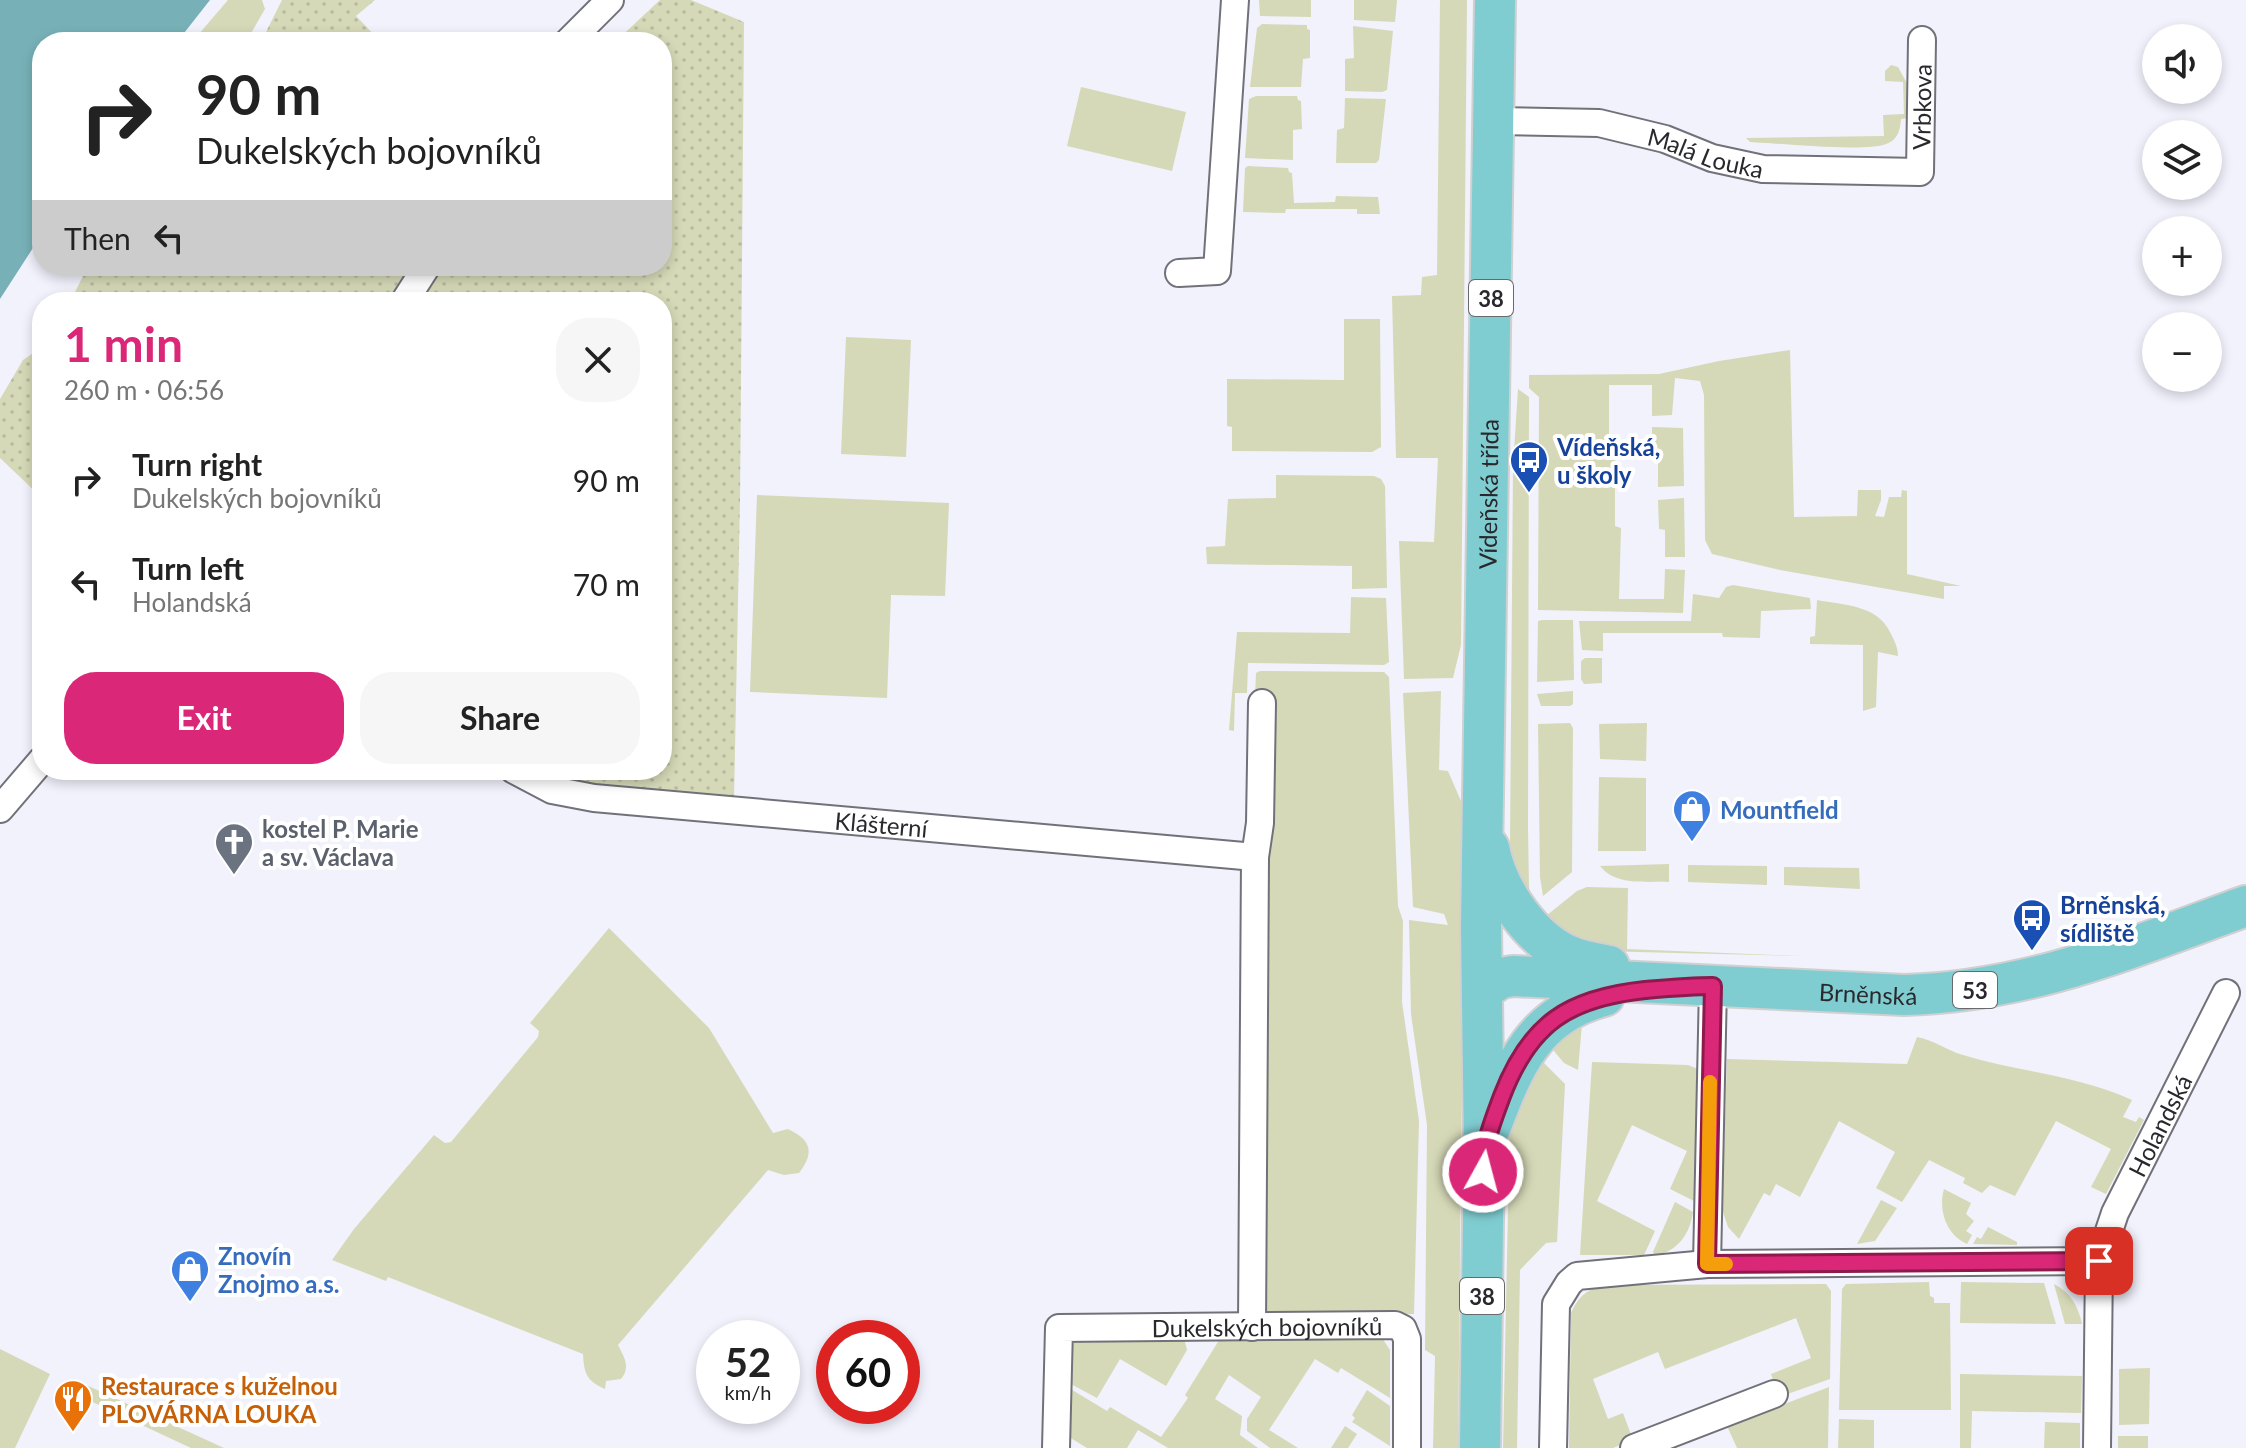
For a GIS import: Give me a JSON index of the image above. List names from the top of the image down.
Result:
{
  "streets": {
    "main road": [
      "38",
      "Vídeňská třída",
      "53",
      "Brněnská"
    ],
    "street": [
      "Vrbkova",
      "Malá Louka",
      "Klášterní",
      "Holandská",
      "Dukelských bojovníků"
    ]
  },
  "crossings": [
    ["Vrbkova", "Malá Louka"],
    ["Malá Louka", "Vídeňská třída"],
    ["38", "Vídeňská třída"],
    ["38", "Brněnská"],
    ["Vídeňská třída", "Brněnská"]
  ],
  "places": {
    "bus stop": ["Vídeňská, u školy", "Brněnská, sídliště"],
    "shop": ["Mountfield", "Znovín Znojmo a.s."],
    "church": ["kostel P. Marie a sv. Václava"],
    "restaurant": ["Restaurace s kuželnou PLOVÁRNA LOUKA"]
  },
  "page": {
    "map_buttons": ["+", "−"],
    "turn": ["90 m", "Dukelských bojovníků"],
    "then": "Then",
    "heading": ["1 min", "260 m · 06:56"],
    "list": [
      {
        "name": "Turn right",
        "note": "Dukelských bojovníků",
        "value": "90 m"
      },
      {
        "name": "Turn left",
        "note": "Holandská",
        "value": "70 m"
      }
    ],
    "buttons": ["Exit", "Share"],
    "speed": "52 km/h",
    "limit": "60"
  }
}
